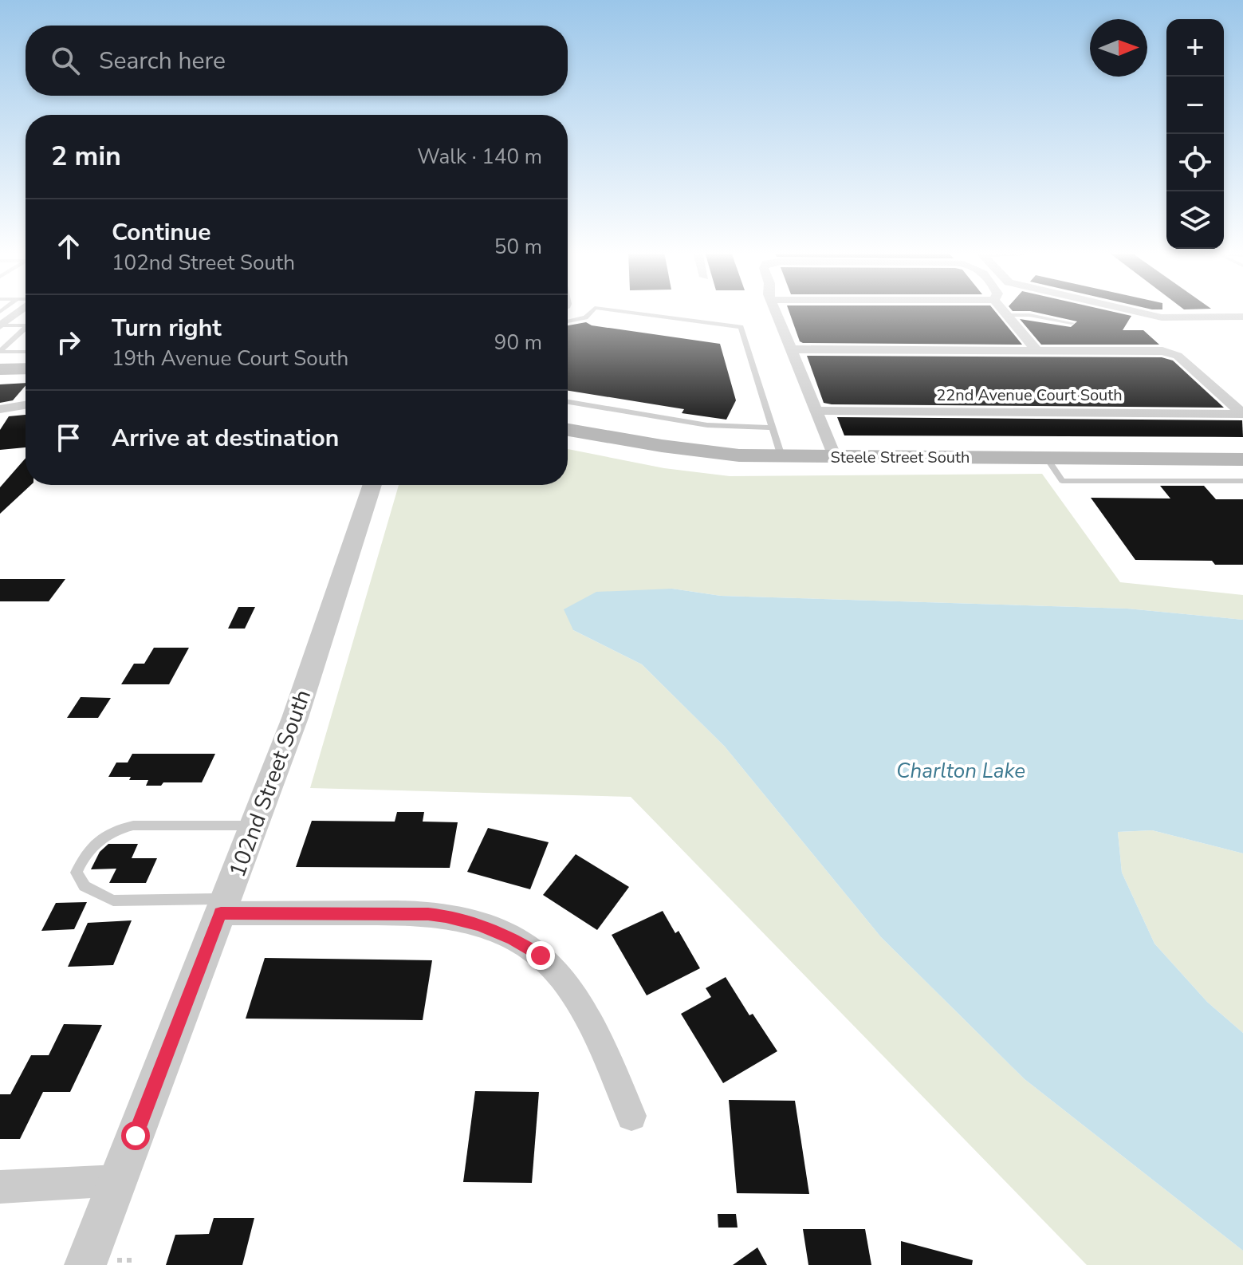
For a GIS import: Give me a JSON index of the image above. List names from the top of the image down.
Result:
{
  "streets": {
    "main road": ["Steele Street South"],
    "street": ["22nd Avenue Court South", "102nd Street South"]
  },
  "water": ["Charlton Lake"],
  "north": "right",
  "page": {
    "map_buttons": ["+", "−"],
    "search": "Search here",
    "heading": ["2 min", "Walk · 140 m"],
    "list": [
      ["Continue", "102nd Street South", "50 m"],
      ["Turn right", "19th Avenue Court South", "90 m"],
      "Arrive at destination"
    ]
  }
}
